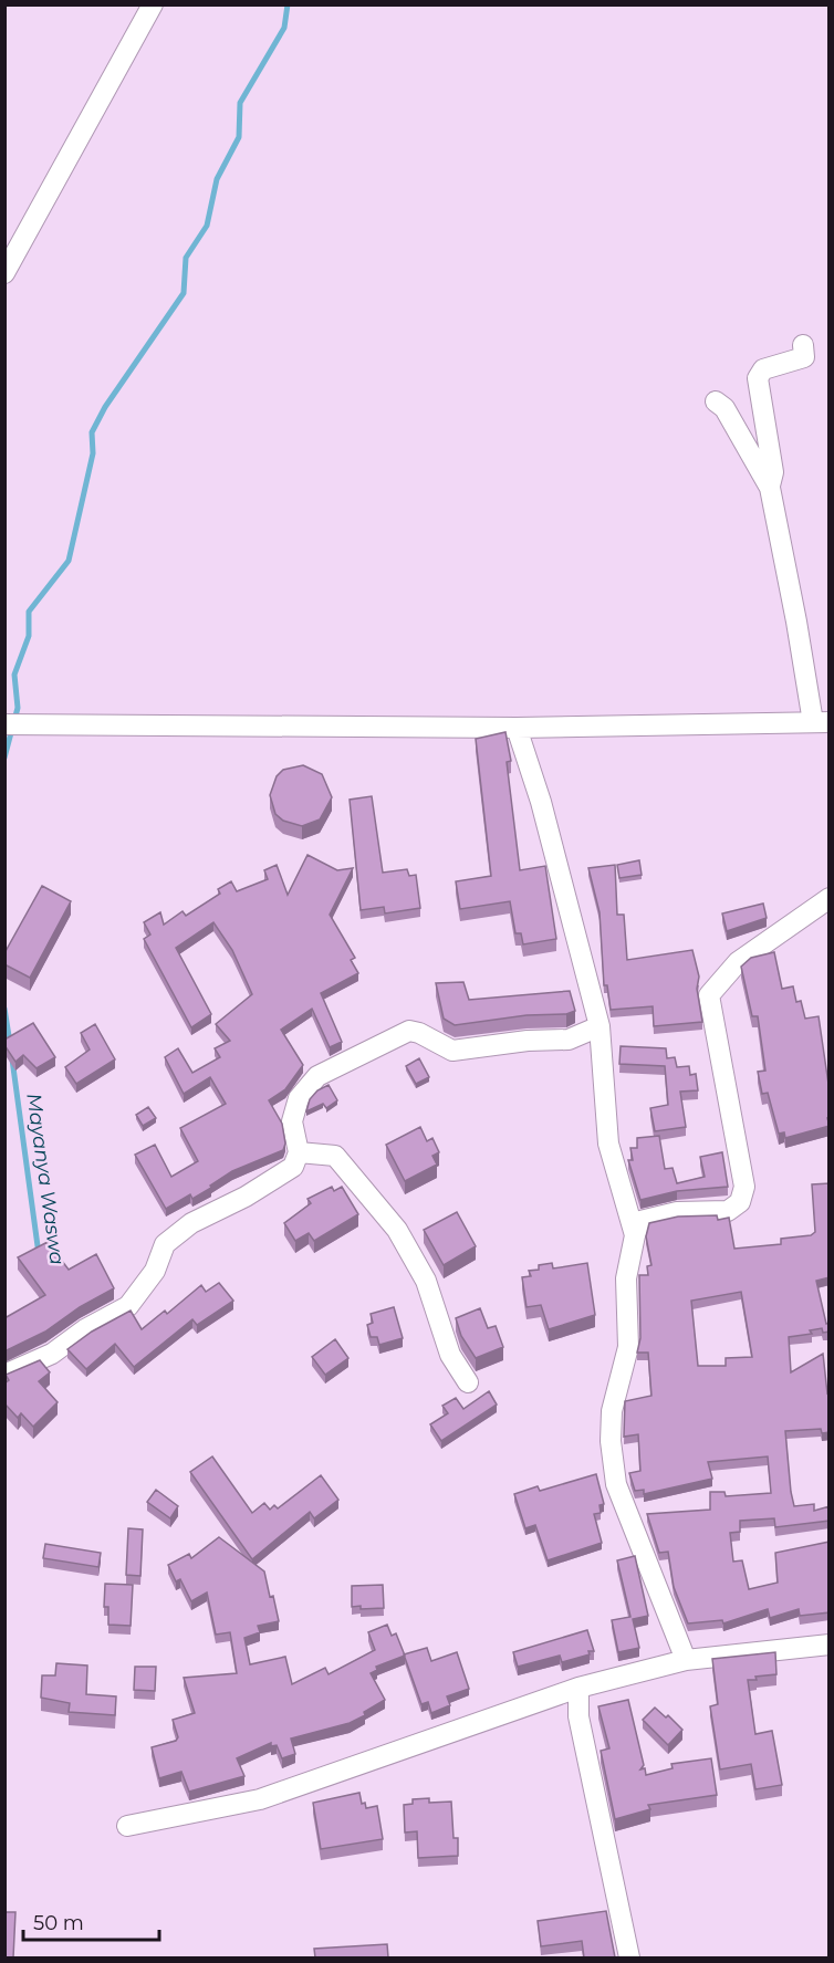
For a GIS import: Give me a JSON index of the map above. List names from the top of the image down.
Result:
{
  "water": ["Mayanya Waswa"],
  "scale_bar": "50 m"
}
